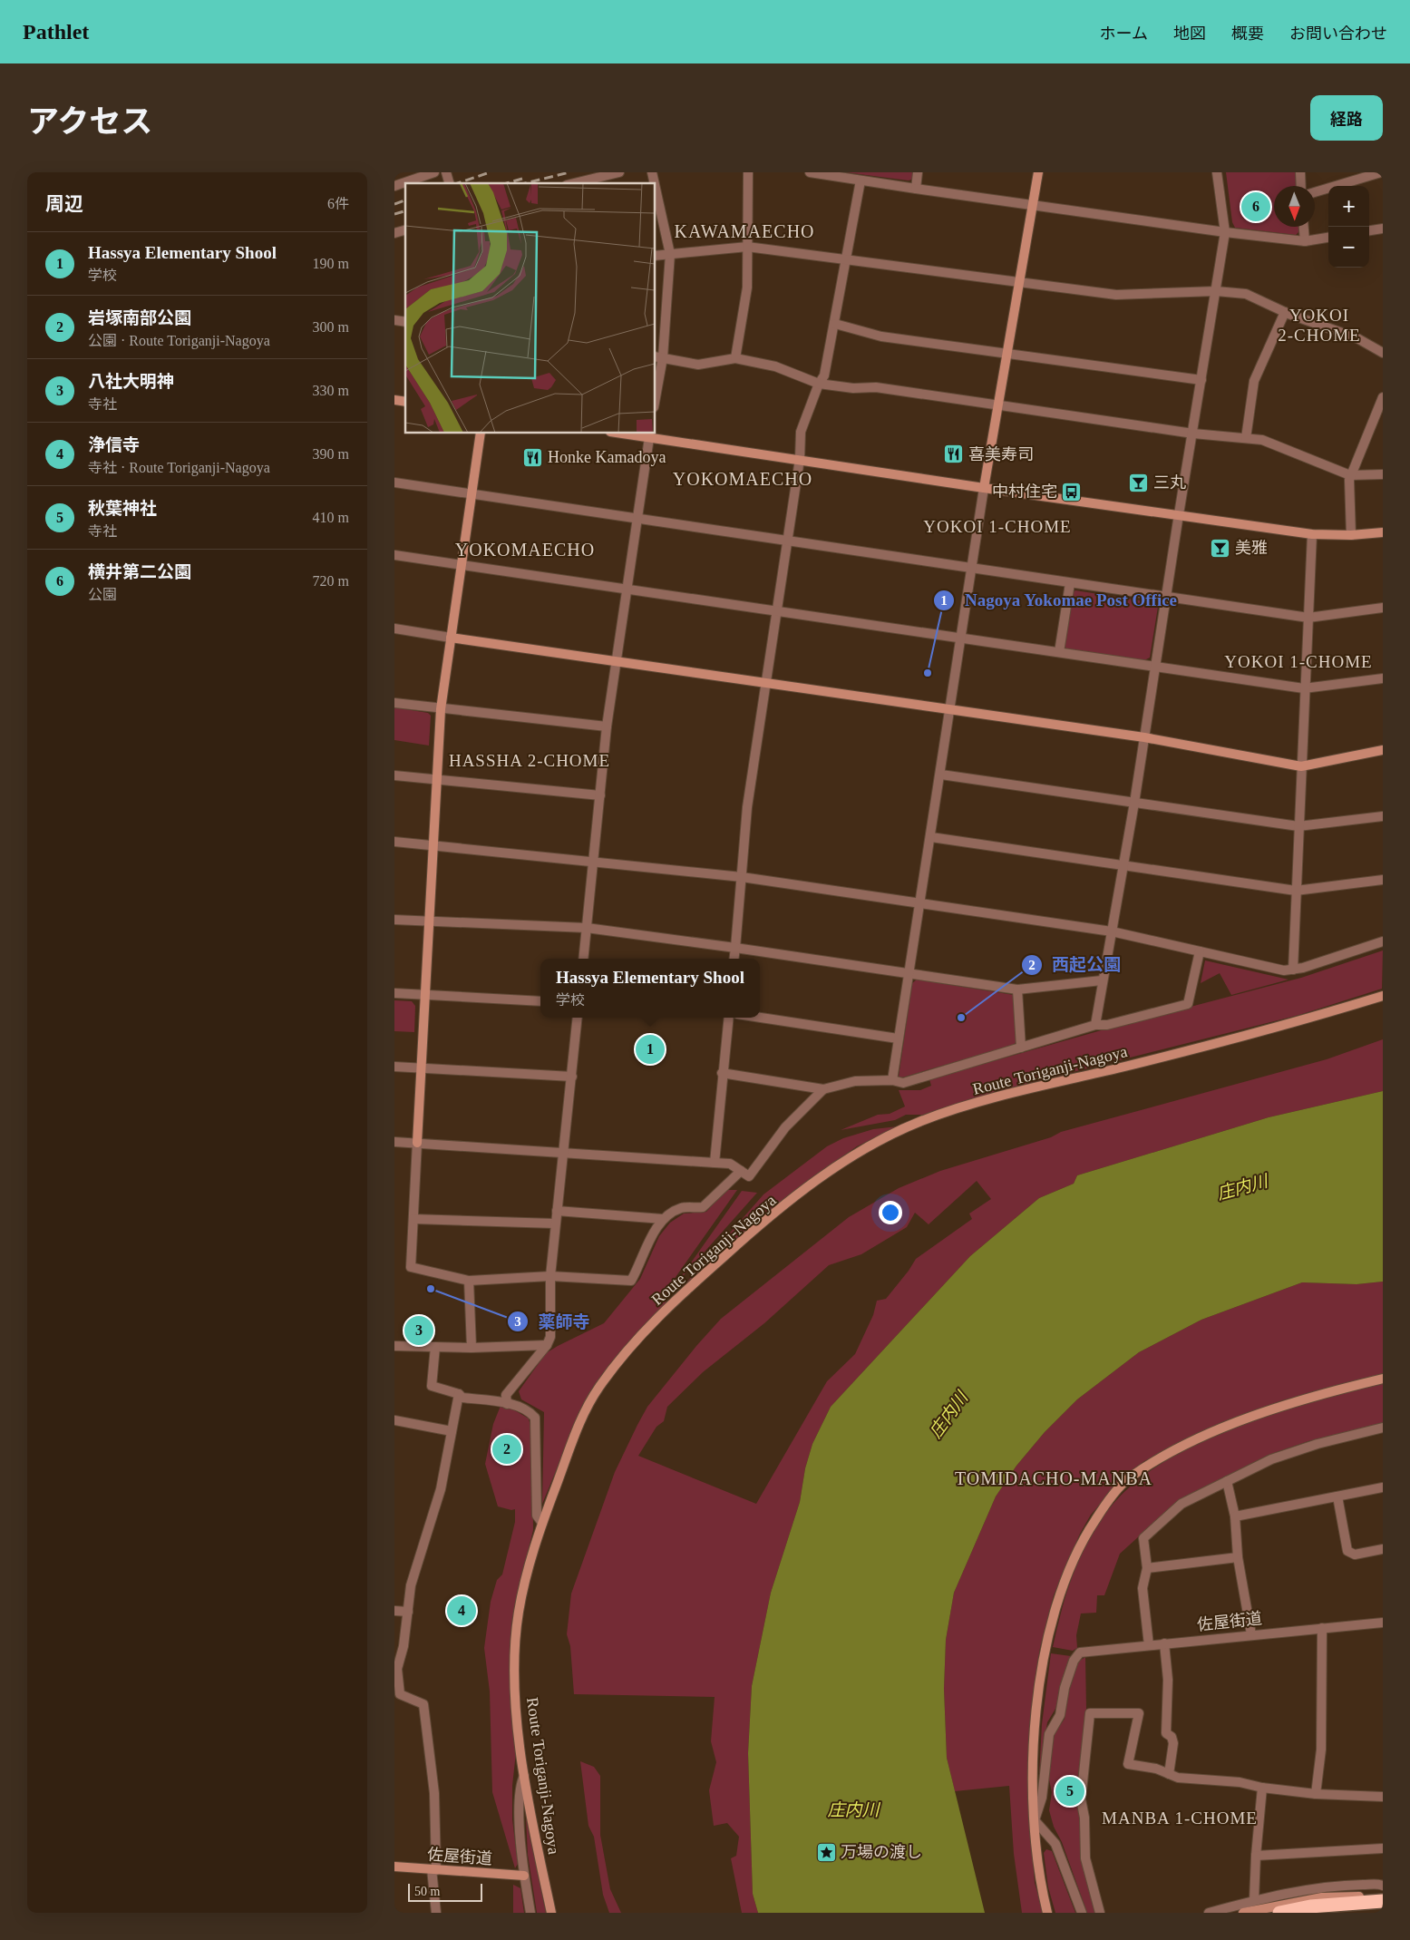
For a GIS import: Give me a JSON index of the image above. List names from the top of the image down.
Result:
{
  "streets": {
    "street": ["Route Toriganji-Nagoya", "佐屋街道"]
  },
  "districts": [
    "KAWAMAECHO",
    "YOKOI 2-CHOME",
    "YOKOMAECHO",
    "YOKOI 1-CHOME",
    "YOKOMAECHO",
    "YOKOI 1-CHOME",
    "HASSHA 2-CHOME",
    "TOMIDACHO-MANBA",
    "MANBA 1-CHOME"
  ],
  "water": ["庄内川"],
  "places": {
    "restaurant": ["喜美寿司", "Honke Kamadoya"],
    "bar": ["三丸", "美雅"],
    "bus stop": ["中村住宅"],
    "other": ["Nagoya Yokomae Post Office", "西起公園", "薬師寺"],
    "place": ["万場の渡し"]
  },
  "scale_bar": "50 m",
  "north": "bottom",
  "page": {
    "header": "Pathlet",
    "nav": [
      "ホーム",
      "地図",
      "概要",
      "お問い合わせ"
    ],
    "title": "アクセス",
    "buttons": "経路",
    "heading": ["周辺", "6件"],
    "map_buttons": ["+", "−"],
    "pins": [
      "6",
      "1",
      "3",
      "2",
      "4",
      "5"
    ],
    "list": [
      {
        "mark": "1",
        "name": "Hassya Elementary Shool",
        "note": "学校",
        "value": "190 m"
      },
      {
        "mark": "2",
        "name": "岩塚南部公園",
        "note": "公園 · Route Toriganji-Nagoya",
        "value": "300 m"
      },
      {
        "mark": "3",
        "name": "八社大明神",
        "note": "寺社",
        "value": "330 m"
      },
      {
        "mark": "4",
        "name": "浄信寺",
        "note": "寺社 · Route Toriganji-Nagoya",
        "value": "390 m"
      },
      {
        "mark": "5",
        "name": "秋葉神社",
        "note": "寺社",
        "value": "410 m"
      },
      {
        "mark": "6",
        "name": "横井第二公園",
        "note": "公園",
        "value": "720 m"
      }
    ],
    "popup": ["Hassya Elementary Shool", "学校"],
    "scale": "50 m"
  }
}
